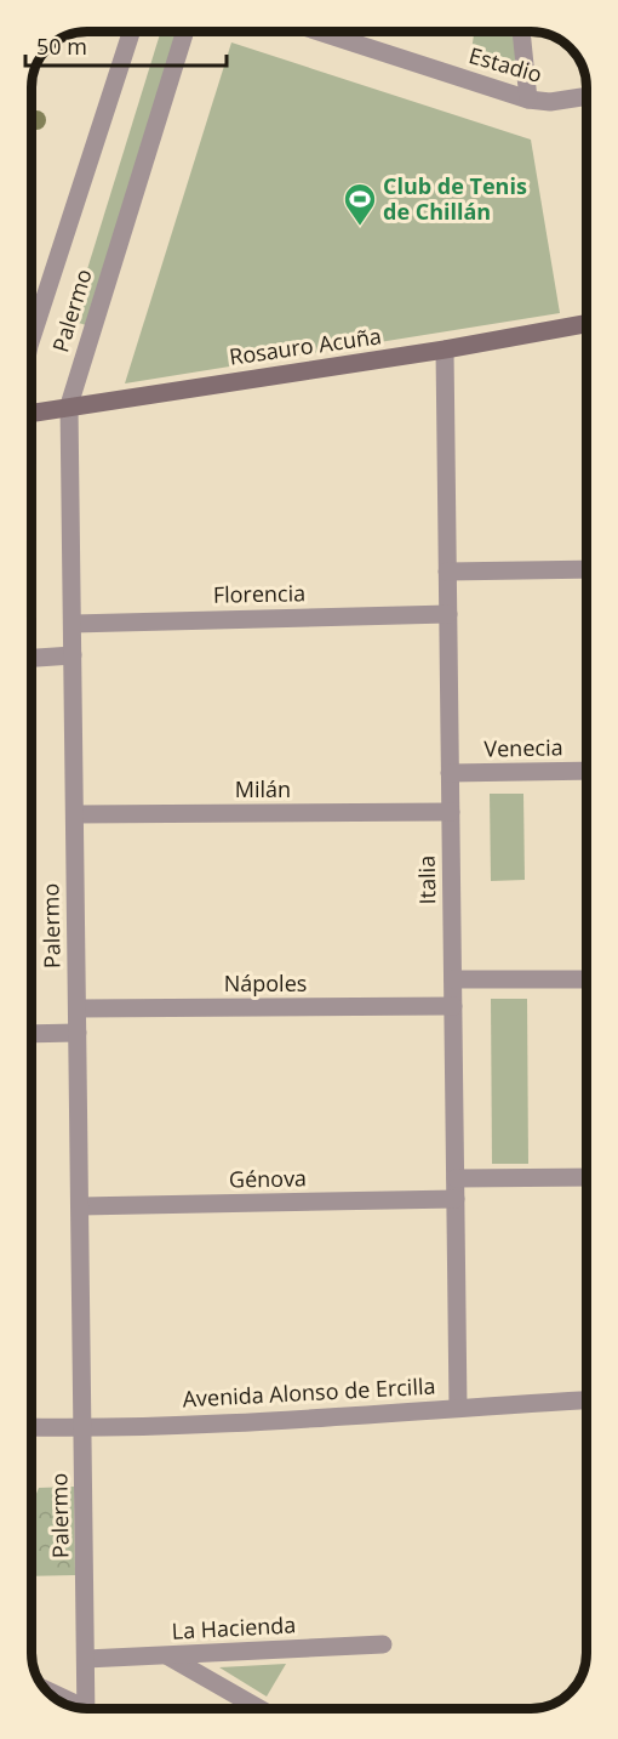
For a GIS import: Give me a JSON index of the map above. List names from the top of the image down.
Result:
{
  "streets": {
    "main road": ["Rosauro Acuña"],
    "street": [
      "Estadio",
      "Palermo",
      "Florencia",
      "Venecia",
      "Milán",
      "Italia",
      "Nápoles",
      "Génova",
      "Avenida Alonso de Ercilla",
      "La Hacienda"
    ]
  },
  "crossings": [
    ["Palermo", "Rosauro Acuña"],
    ["Palermo", "Florencia"],
    ["Palermo", "Milán"],
    ["Palermo", "Nápoles"],
    ["Palermo", "Génova"],
    ["Palermo", "Avenida Alonso de Ercilla"],
    ["Palermo", "La Hacienda"],
    ["Rosauro Acuña", "Italia"],
    ["Florencia", "Italia"],
    ["Venecia", "Italia"],
    ["Milán", "Italia"],
    ["Italia", "Nápoles"],
    ["Italia", "Génova"],
    ["Italia", "Avenida Alonso de Ercilla"]
  ],
  "places": {
    "sports": ["Club de Tenis de Chillán"]
  },
  "scale_bar": "50 m"
}
